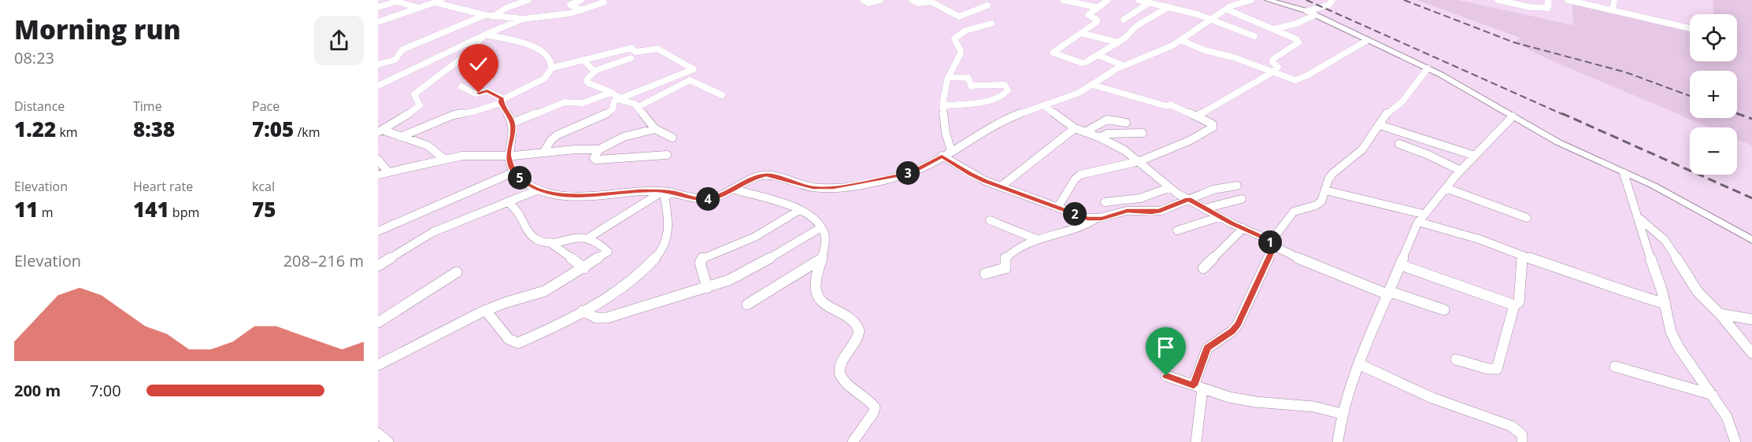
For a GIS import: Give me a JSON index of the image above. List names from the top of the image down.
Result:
{
  "page": {
    "heading": ["Morning run", "08:23"],
    "map_buttons": ["+", "−"],
    "stats": [
      ["Distance", "1.22 km"],
      ["Time", "8:38"],
      ["Pace", "7:05 /km"],
      ["Elevation", "11 m"],
      ["Heart rate", "141 bpm"],
      ["kcal", "75"]
    ],
    "pins": [
      "3",
      "5",
      "4",
      "2",
      "1"
    ],
    "chart": ["Elevation", "208–216 m"],
    "list": [
      {
        "name": "200 m",
        "note": "7:00"
      }
    ]
  }
}
